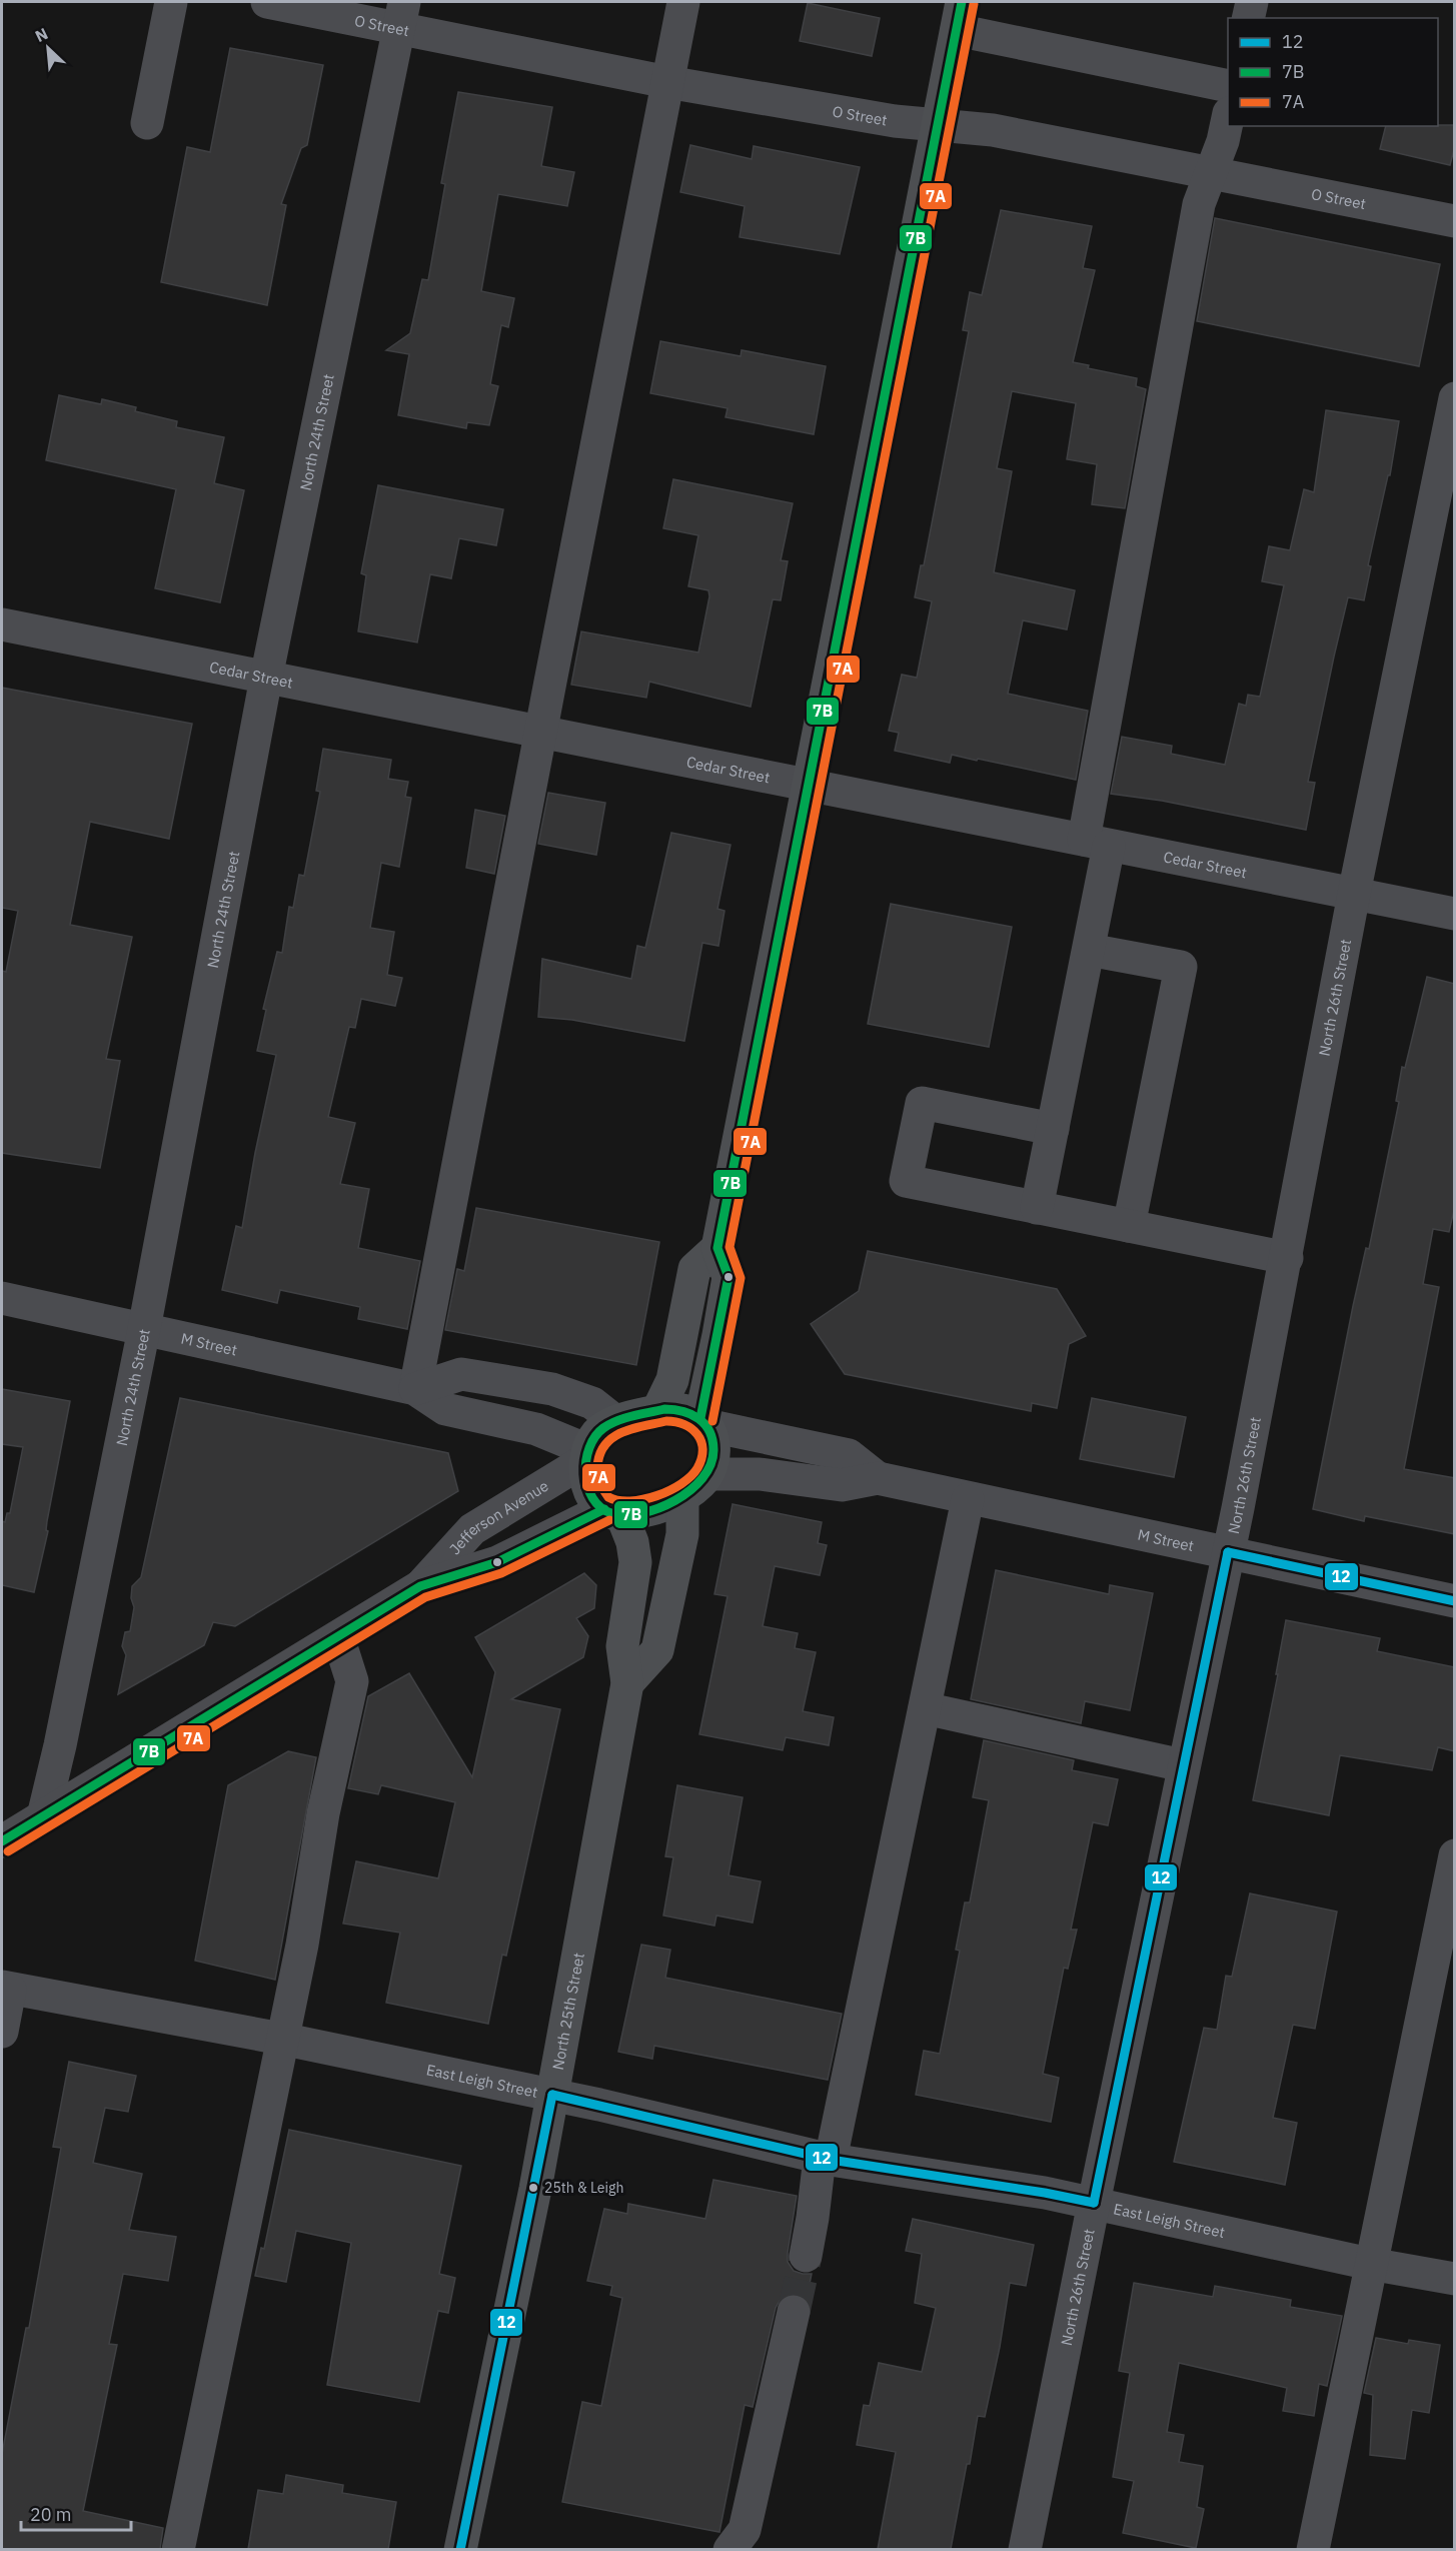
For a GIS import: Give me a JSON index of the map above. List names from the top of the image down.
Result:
{
  "streets": {
    "main road": ["North 25th Street"],
    "street": [
      "O Street",
      "North 24th Street",
      "Cedar Street",
      "North 26th Street",
      "M Street",
      "Jefferson Avenue",
      "East Leigh Street"
    ]
  },
  "crossings": [
    ["O Street", "North 24th Street"],
    ["North 24th Street", "Cedar Street"],
    ["North 24th Street", "M Street"],
    ["North 24th Street", "Jefferson Avenue"],
    ["Cedar Street", "North 26th Street"],
    ["North 26th Street", "M Street"],
    ["North 26th Street", "East Leigh Street"],
    ["M Street", "Jefferson Avenue"],
    ["M Street", "North 25th Street"],
    ["Jefferson Avenue", "North 25th Street"],
    ["North 25th Street", "East Leigh Street"]
  ],
  "places": ["25th & Leigh"],
  "lines": ["transit line 7B", "transit line 7A", "transit line 12"],
  "legend": ["12", "7B", "7A"],
  "scale_bar": "20 m",
  "north": "top left"
}
